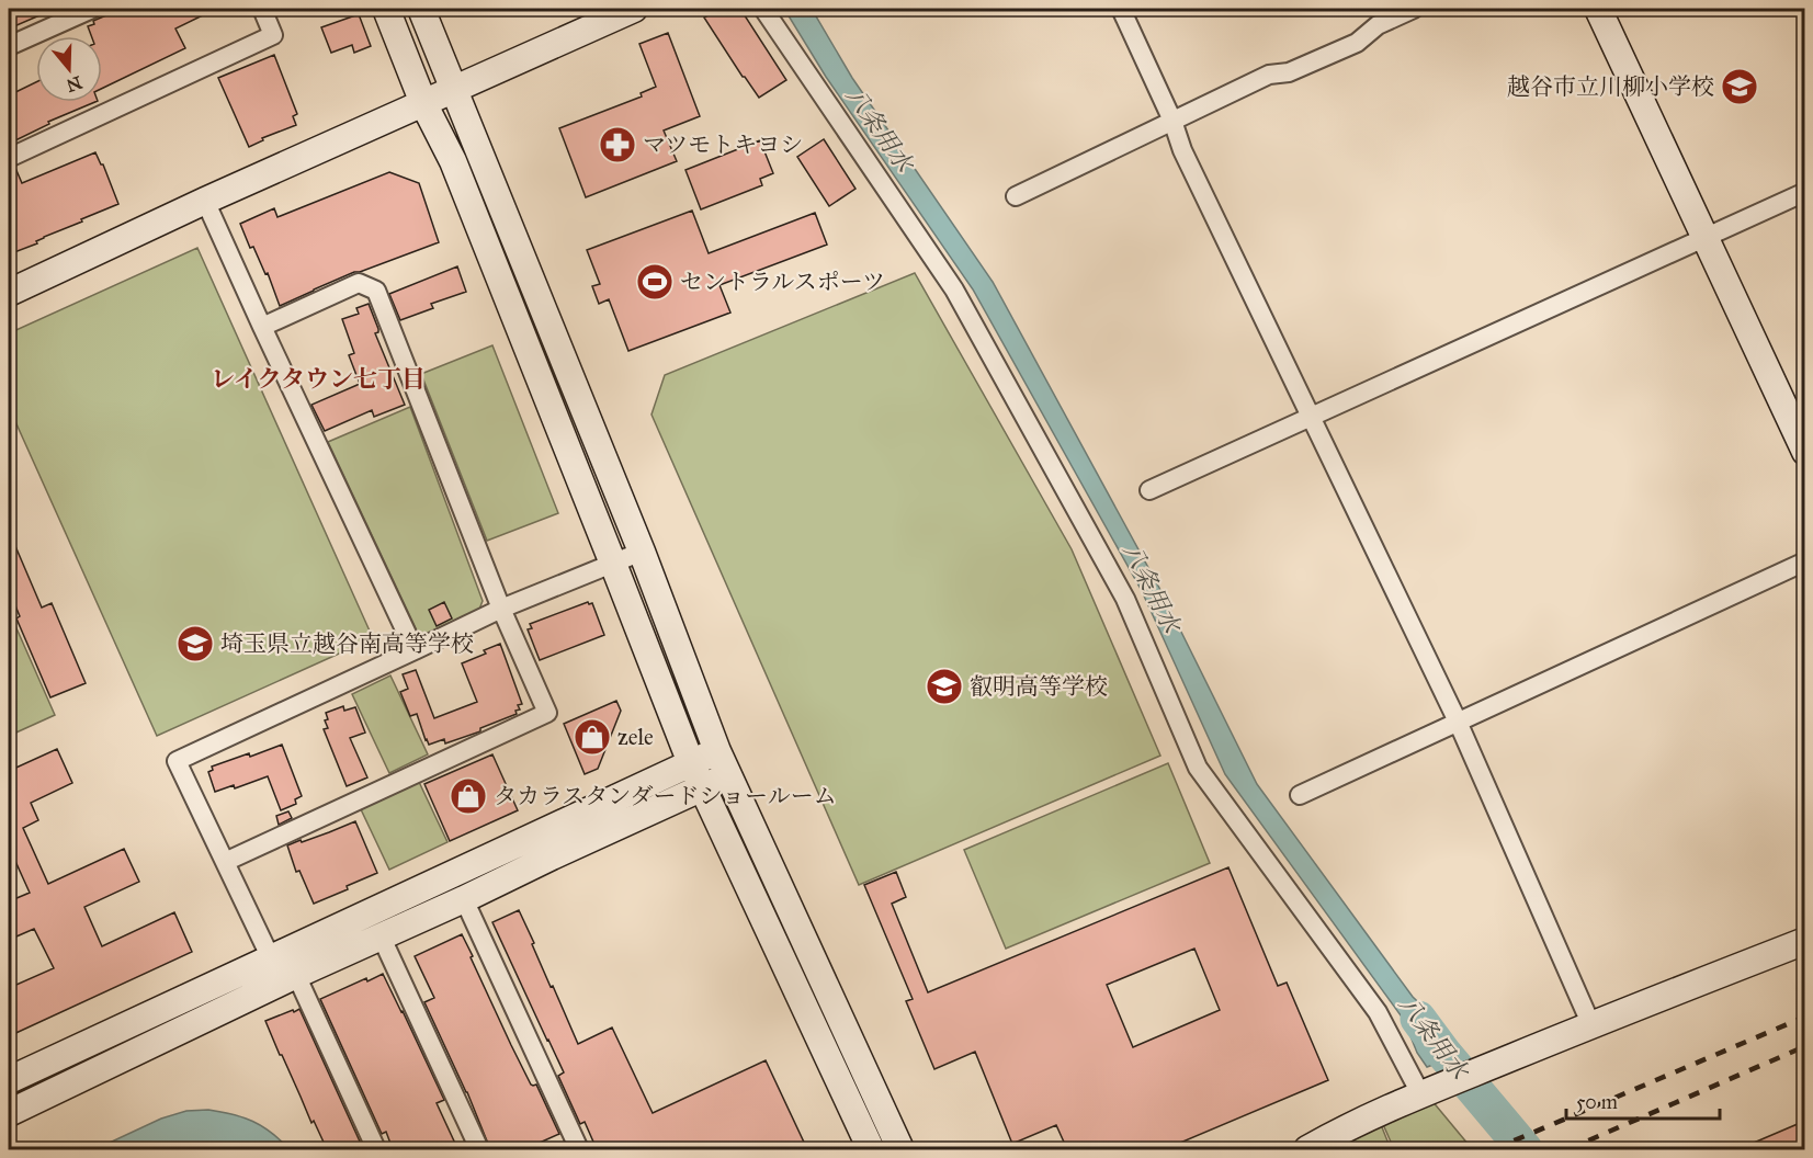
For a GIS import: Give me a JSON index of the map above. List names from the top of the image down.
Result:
{
  "districts": ["レイクタウン七丁目"],
  "water": ["八条用水"],
  "places": {
    "school or university": ["越谷市立川柳小学校", "埼玉県立越谷南高等学校", "叡明高等学校"],
    "pharmacy": ["マツモトキヨシ"],
    "sports": ["セントラルスポーツ"],
    "shop": ["zele", "タカラスタンダードショールーム"]
  },
  "scale_bar": "50 m",
  "north": "bottom"
}
